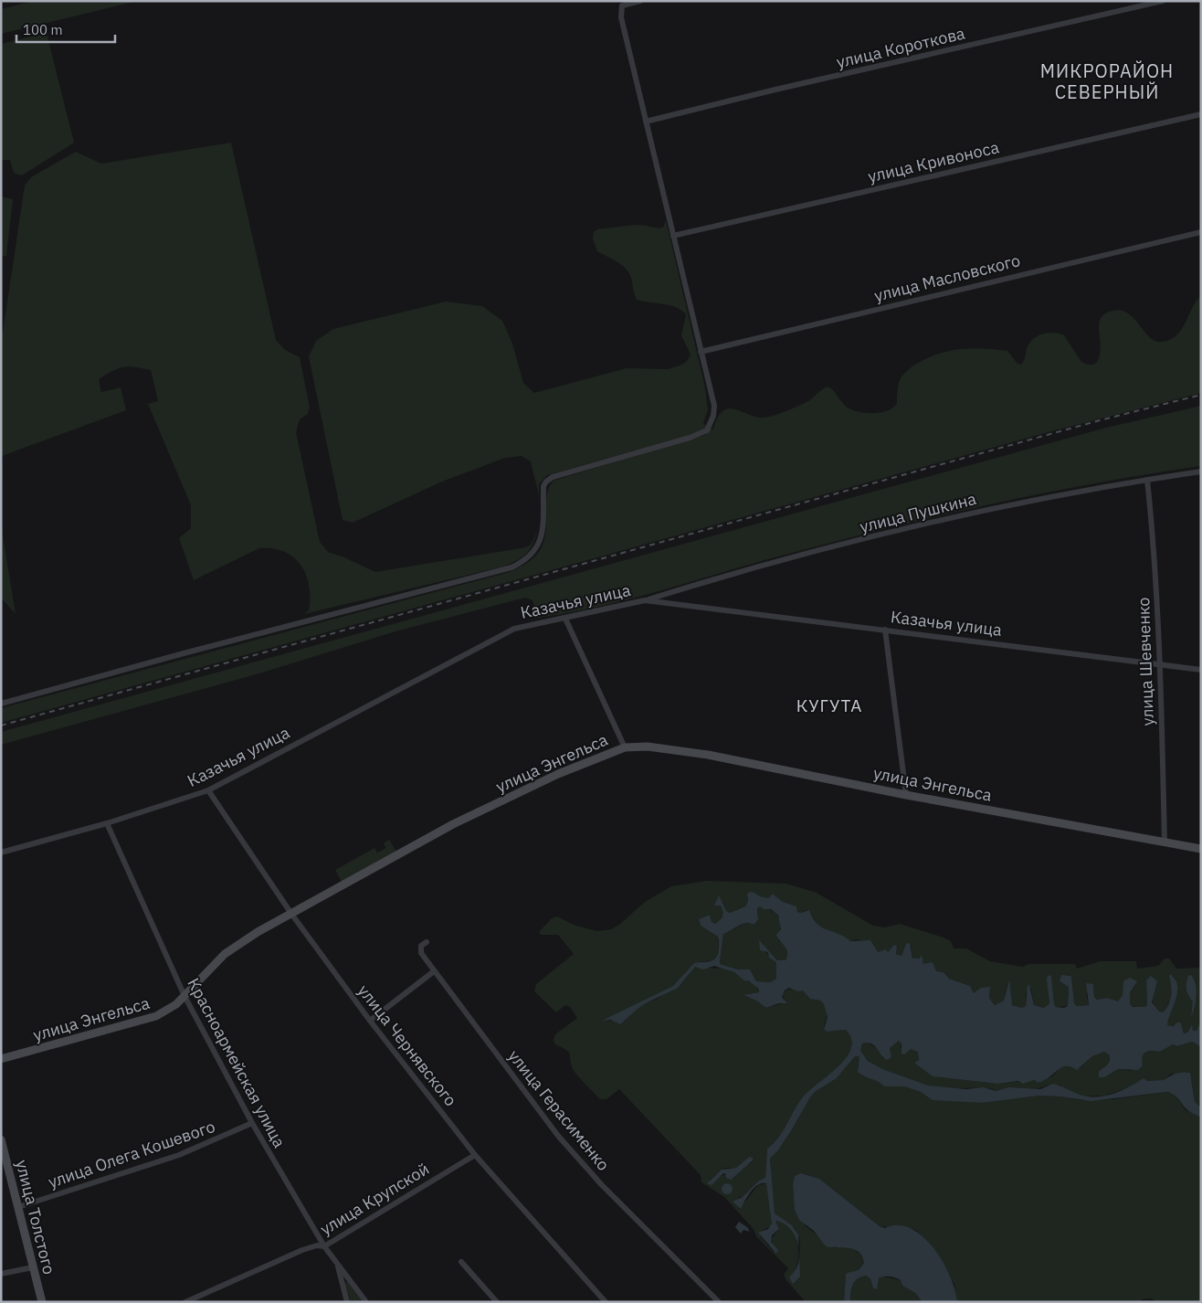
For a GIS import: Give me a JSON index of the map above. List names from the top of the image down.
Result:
{
  "streets": {
    "street": [
      "улица Короткова",
      "улица Кривоноса",
      "улица Масловского",
      "улица Пушкина",
      "Казачья улица",
      "улица Шевченко",
      "улица Энгельса",
      "улица Чернявского",
      "Красноармейская улица",
      "улица Герасименко",
      "улица Олега Кошевого",
      "улица Крупской",
      "улица Толстого"
    ]
  },
  "crossings": [
    ["улица Пушкина", "Казачья улица"],
    ["улица Пушкина", "улица Шевченко"],
    ["Казачья улица", "улица Шевченко"],
    ["Казачья улица", "улица Чернявского"],
    ["Казачья улица", "Красноармейская улица"],
    ["улица Шевченко", "улица Энгельса"],
    ["улица Энгельса", "улица Чернявского"],
    ["улица Энгельса", "Красноармейская улица"],
    ["улица Чернявского", "улица Крупской"],
    ["Красноармейская улица", "улица Олега Кошевого"],
    ["Красноармейская улица", "улица Крупской"],
    ["улица Олега Кошевого", "улица Толстого"]
  ],
  "districts": ["МИКРОРАЙОН СЕВЕРНЫЙ", "КУГУТА"],
  "scale_bar": "100 m"
}
